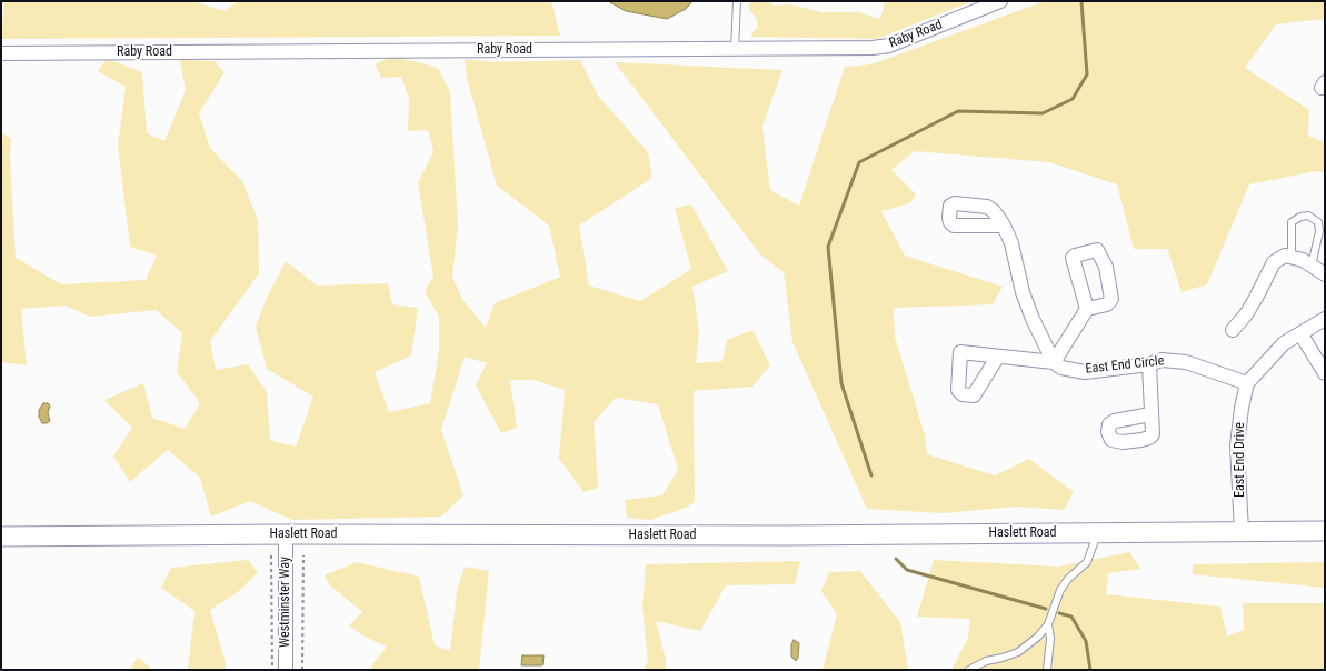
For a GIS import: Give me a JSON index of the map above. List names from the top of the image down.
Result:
{
  "streets": {
    "main road": ["Haslett Road"],
    "street": [
      "Raby Road",
      "East End Circle",
      "East End Drive",
      "Westminster Way"
    ]
  },
  "crossings": [
    ["East End Circle", "East End Drive"],
    ["East End Drive", "Haslett Road"],
    ["Haslett Road", "Westminster Way"]
  ]
}
